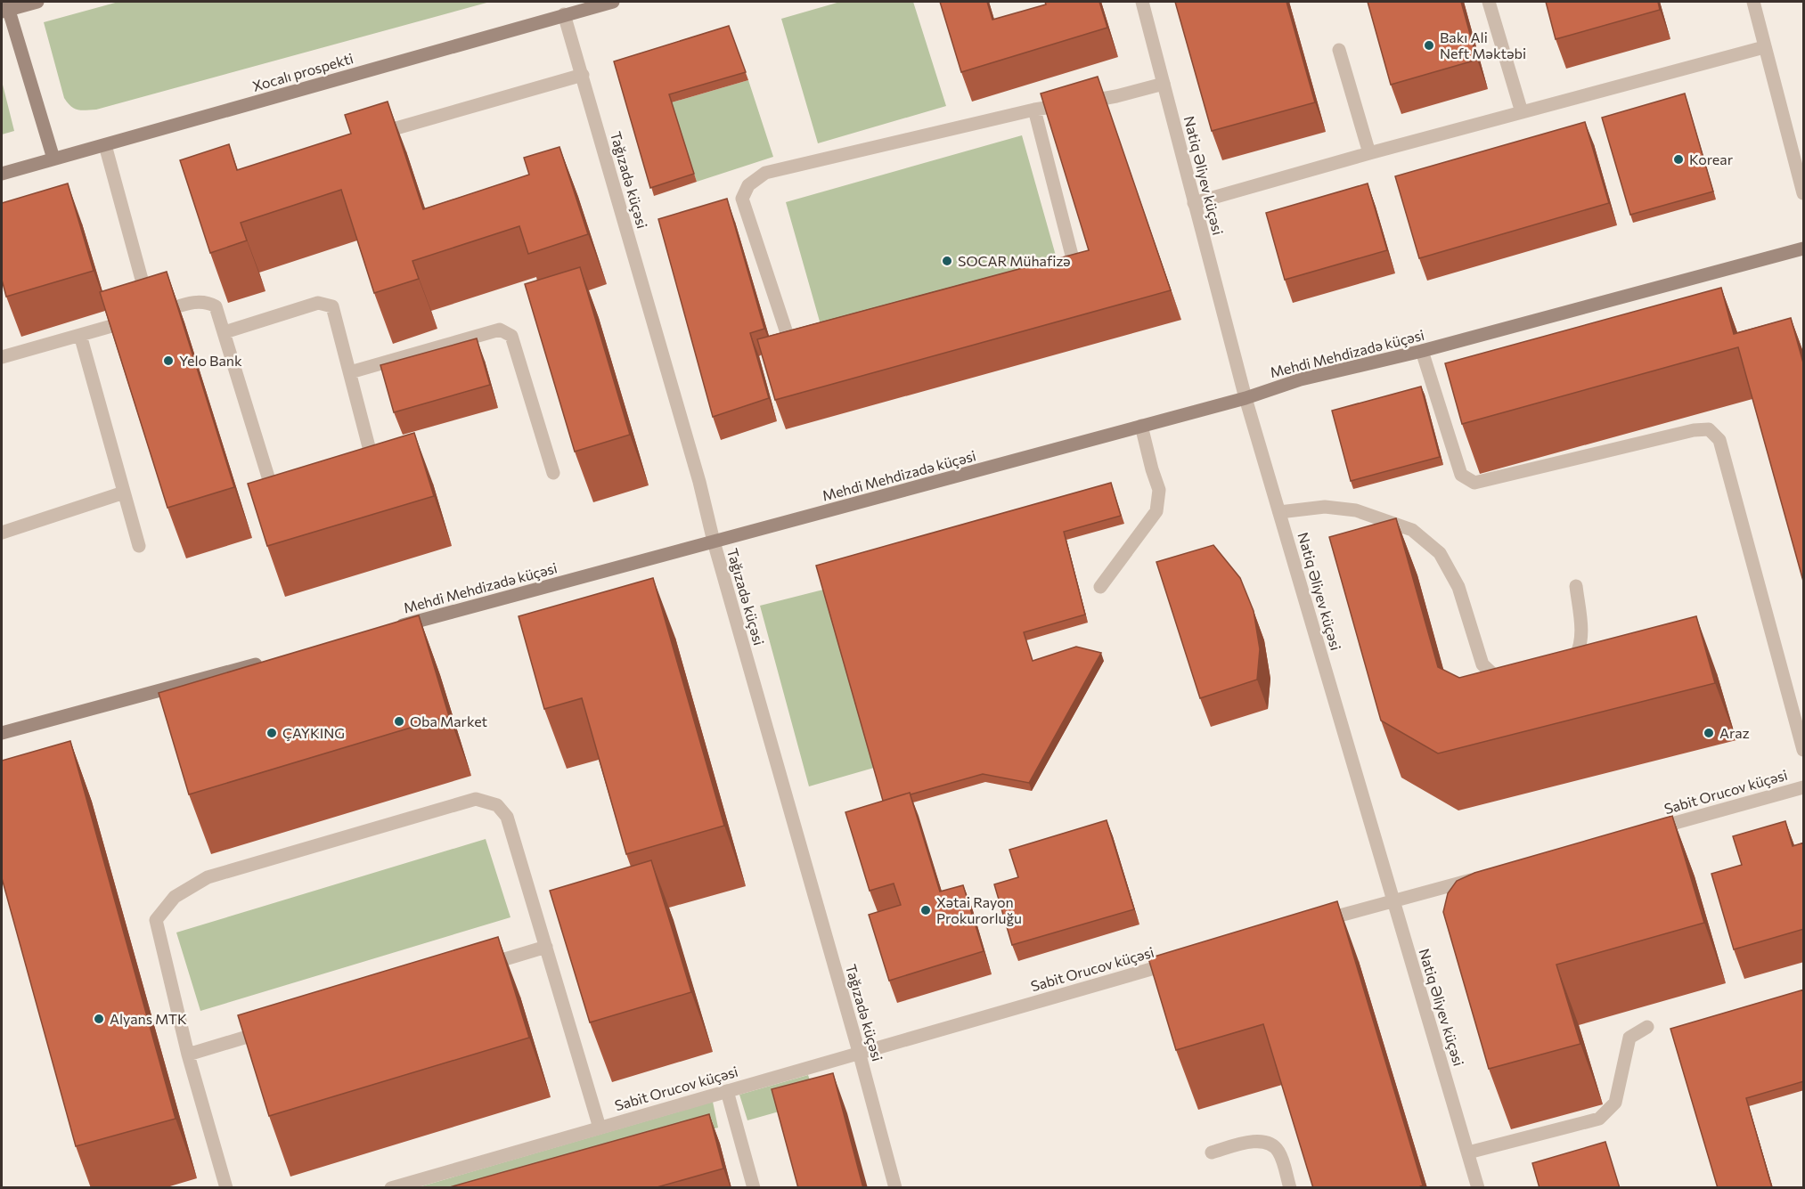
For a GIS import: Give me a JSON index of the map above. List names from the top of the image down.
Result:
{
  "streets": {
    "street": [
      "Xocalı prospekti",
      "Natiq Əliyev küçəsi",
      "Tağızadə küçəsi",
      "Mehdi Mehdizadə küçəsi",
      "Sabit Orucov küçəsi"
    ]
  },
  "crossings": [
    ["Xocalı prospekti", "Tağızadə küçəsi"],
    ["Natiq Əliyev küçəsi", "Mehdi Mehdizadə küçəsi"],
    ["Tağızadə küçəsi", "Mehdi Mehdizadə küçəsi"],
    ["Tağızadə küçəsi", "Sabit Orucov küçəsi"]
  ],
  "places": [
    "Bakı Ali Neft Məktəbi",
    "Korear",
    "SOCAR Mühafizə",
    "Yelo Bank",
    "Oba Market",
    "ÇAYKING",
    "Araz",
    "Xətai Rayon Prokurorluğu",
    "Alyans MTK"
  ]
}
